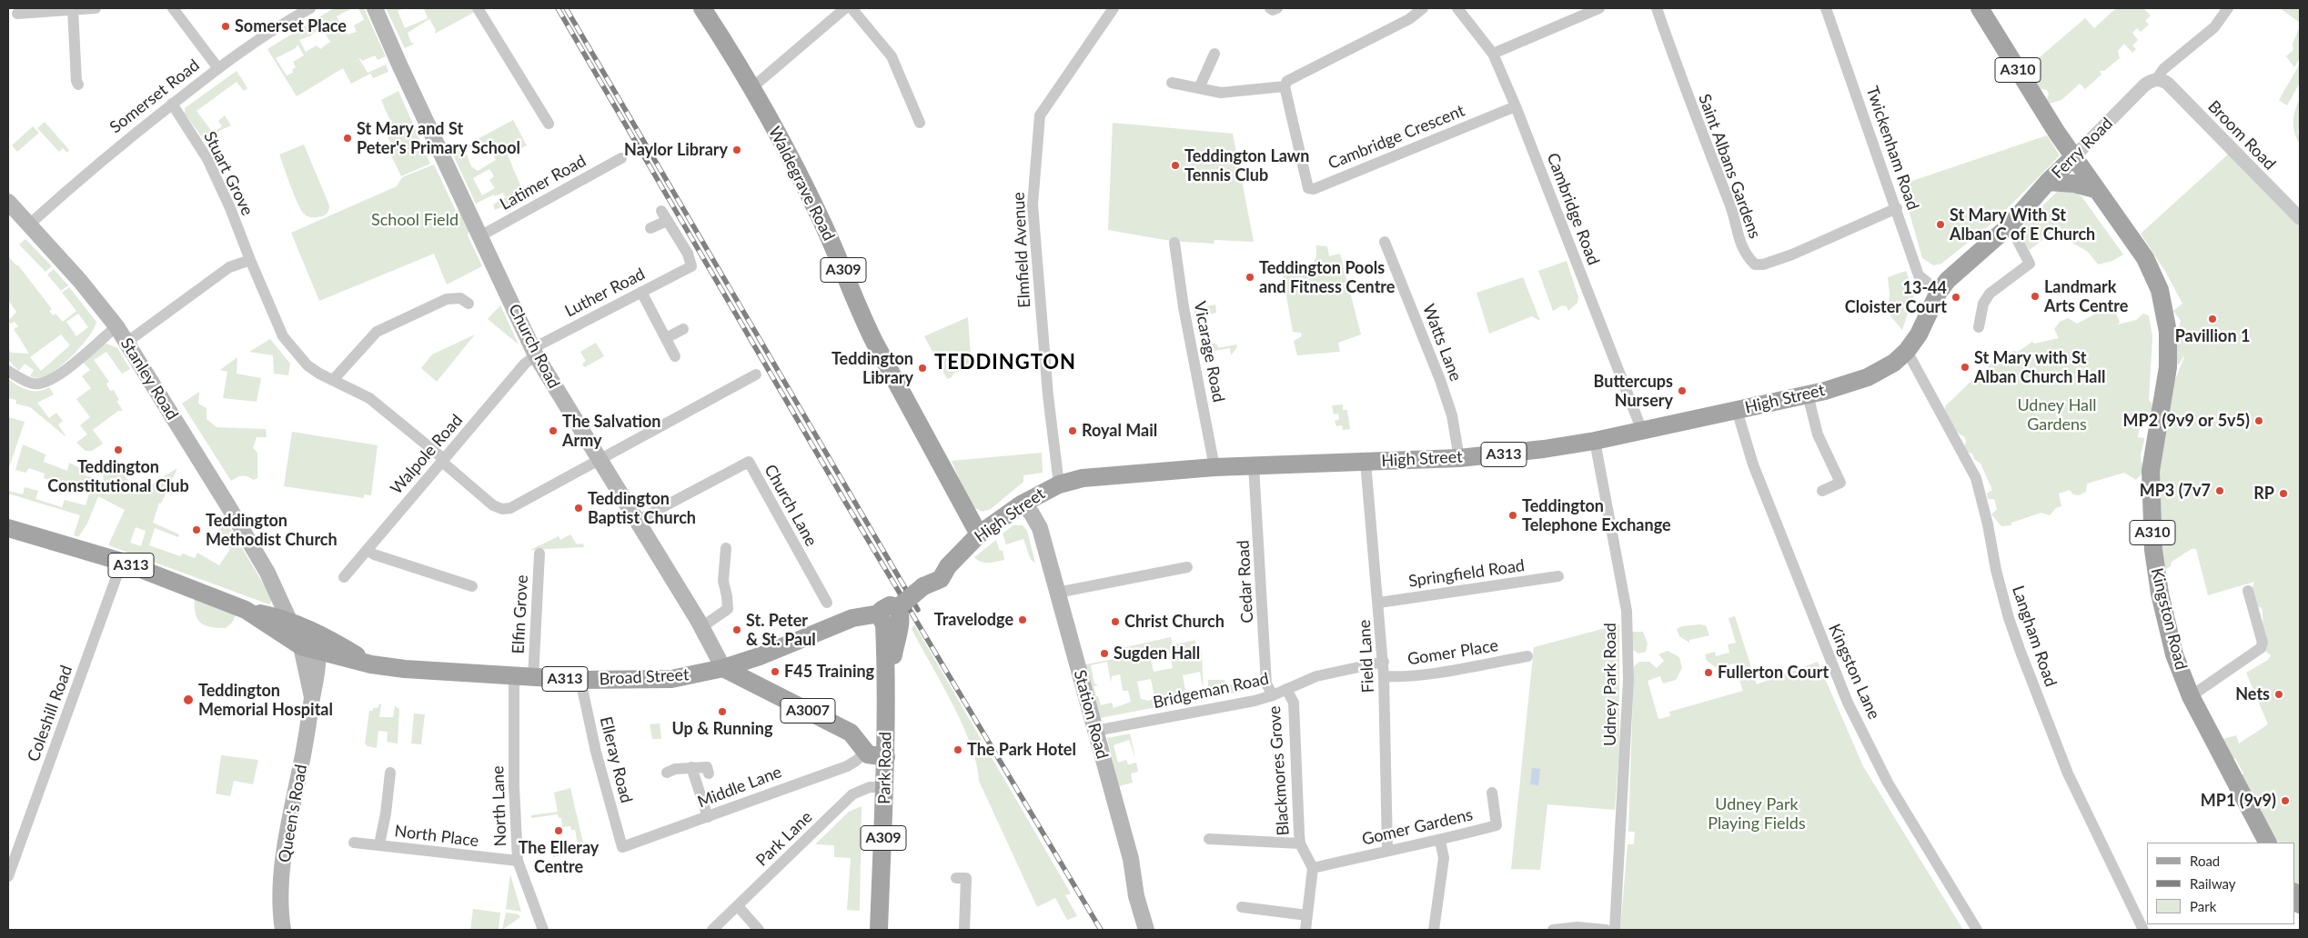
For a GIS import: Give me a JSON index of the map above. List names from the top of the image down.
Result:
{
  "streets": {
    "main road": [
      "A310",
      "Ferry Road",
      "Waldegrave Road",
      "A309",
      "Church Road",
      "Stanley Road",
      "High Street",
      "A313",
      "Kingston Road",
      "Broad Street",
      "A3007",
      "Station Road",
      "Park Road",
      "Queen's Road"
    ],
    "street": [
      "Somerset Road",
      "Broom Road",
      "Cambridge Crescent",
      "Twickenham Road",
      "Saint Albans Gardens",
      "Stuart Grove",
      "Latimer Road",
      "Cambridge Road",
      "Elmfield Avenue",
      "Luther Road",
      "Watts Lane",
      "Vicarage Road",
      "Walpole Road",
      "Church Lane",
      "Springfield Road",
      "Cedar Road",
      "Elfin Grove",
      "Langham Road",
      "Gomer Place",
      "Field Lane",
      "Kingston Lane",
      "Udney Park Road",
      "Bridgeman Road",
      "Coleshill Road",
      "Elleray Road",
      "Blackmores Grove",
      "Middle Lane",
      "North Lane",
      "Gomer Gardens",
      "North Place",
      "Park Lane"
    ]
  },
  "crossings": [
    ["A310", "Ferry Road"],
    ["A310", "Kingston Road"],
    ["Somerset Road", "Stuart Grove"],
    ["Somerset Road", "Stanley Road"],
    ["Broom Road", "Ferry Road"],
    ["Cambridge Crescent", "Cambridge Road"],
    ["Twickenham Road", "Ferry Road"],
    ["Twickenham Road", "Saint Albans Gardens"],
    ["Twickenham Road", "High Street"],
    ["Ferry Road", "High Street"],
    ["Ferry Road", "Kingston Road"],
    ["Stuart Grove", "Church Road"],
    ["Stuart Grove", "Walpole Road"],
    ["Latimer Road", "Church Road"],
    ["Waldegrave Road", "High Street"],
    ["Cambridge Road", "High Street"],
    ["Elmfield Avenue", "High Street"],
    ["Luther Road", "Church Road"],
    ["Luther Road", "Walpole Road"],
    ["Watts Lane", "High Street"],
    ["Church Road", "Walpole Road"],
    ["Church Road", "Church Lane"],
    ["Church Road", "Broad Street"],
    ["Church Road", "A3007"],
    ["Vicarage Road", "High Street"],
    ["Stanley Road", "A313"],
    ["Stanley Road", "Broad Street"],
    ["Stanley Road", "Queen's Road"],
    ["High Street", "Cedar Road"],
    ["High Street", "Langham Road"],
    ["High Street", "Field Lane"],
    ["High Street", "Kingston Lane"],
    ["High Street", "Broad Street"],
    ["High Street", "Udney Park Road"],
    ["High Street", "Station Road"],
    ["High Street", "Park Road"],
    ["A313", "Broad Street"],
    ["A313", "Coleshill Road"],
    ["A313", "Queen's Road"],
    ["Springfield Road", "Field Lane"],
    ["Cedar Road", "Bridgeman Road"],
    ["Elfin Grove", "Broad Street"],
    ["Gomer Place", "Field Lane"],
    ["Field Lane", "Bridgeman Road"],
    ["Field Lane", "Gomer Gardens"],
    ["Broad Street", "A3007"],
    ["Broad Street", "Elleray Road"],
    ["Broad Street", "Park Road"],
    ["Broad Street", "North Lane"],
    ["Broad Street", "Queen's Road"],
    ["Bridgeman Road", "Station Road"],
    ["Bridgeman Road", "Blackmores Grove"],
    ["A3007", "Middle Lane"],
    ["Elleray Road", "Middle Lane"],
    ["Park Road", "Park Lane"],
    ["Blackmores Grove", "Gomer Gardens"],
    ["North Lane", "North Place"]
  ],
  "districts": ["TEDDINGTON"],
  "parks": ["School Field", "Udney Hall Gardens", "Udney Park Playing Fields"],
  "places": [
    "Somerset Place",
    "St Mary and St Peter's Primary School",
    "Naylor Library",
    "Teddington Lawn Tennis Club",
    "St Mary With St Alban C of E Church",
    "Teddington Pools and Fitness Centre",
    "Landmark Arts Centre",
    "13-44 Cloister Court",
    "Pavillion 1",
    "St Mary with St Alban Church Hall",
    "Teddington Library",
    "Buttercups Nursery",
    "MP2 (9v9 or 5v5)",
    "The Salvation Army",
    "Royal Mail",
    "Teddington Constitutional Club",
    "MP3 (7v7",
    "RP",
    "Teddington Baptist Church",
    "Teddington Telephone Exchange",
    "Teddington Methodist Church",
    "Travelodge",
    "Christ Church",
    "St. Peter & St. Paul",
    "Sugden Hall",
    "F45 Training",
    "Fullerton Court",
    "Nets",
    "Teddington Memorial Hospital",
    "Up & Running",
    "The Park Hotel",
    "MP1 (9v9)",
    "The Elleray Centre"
  ],
  "legend": ["Road", "Railway", "Park"]
}
